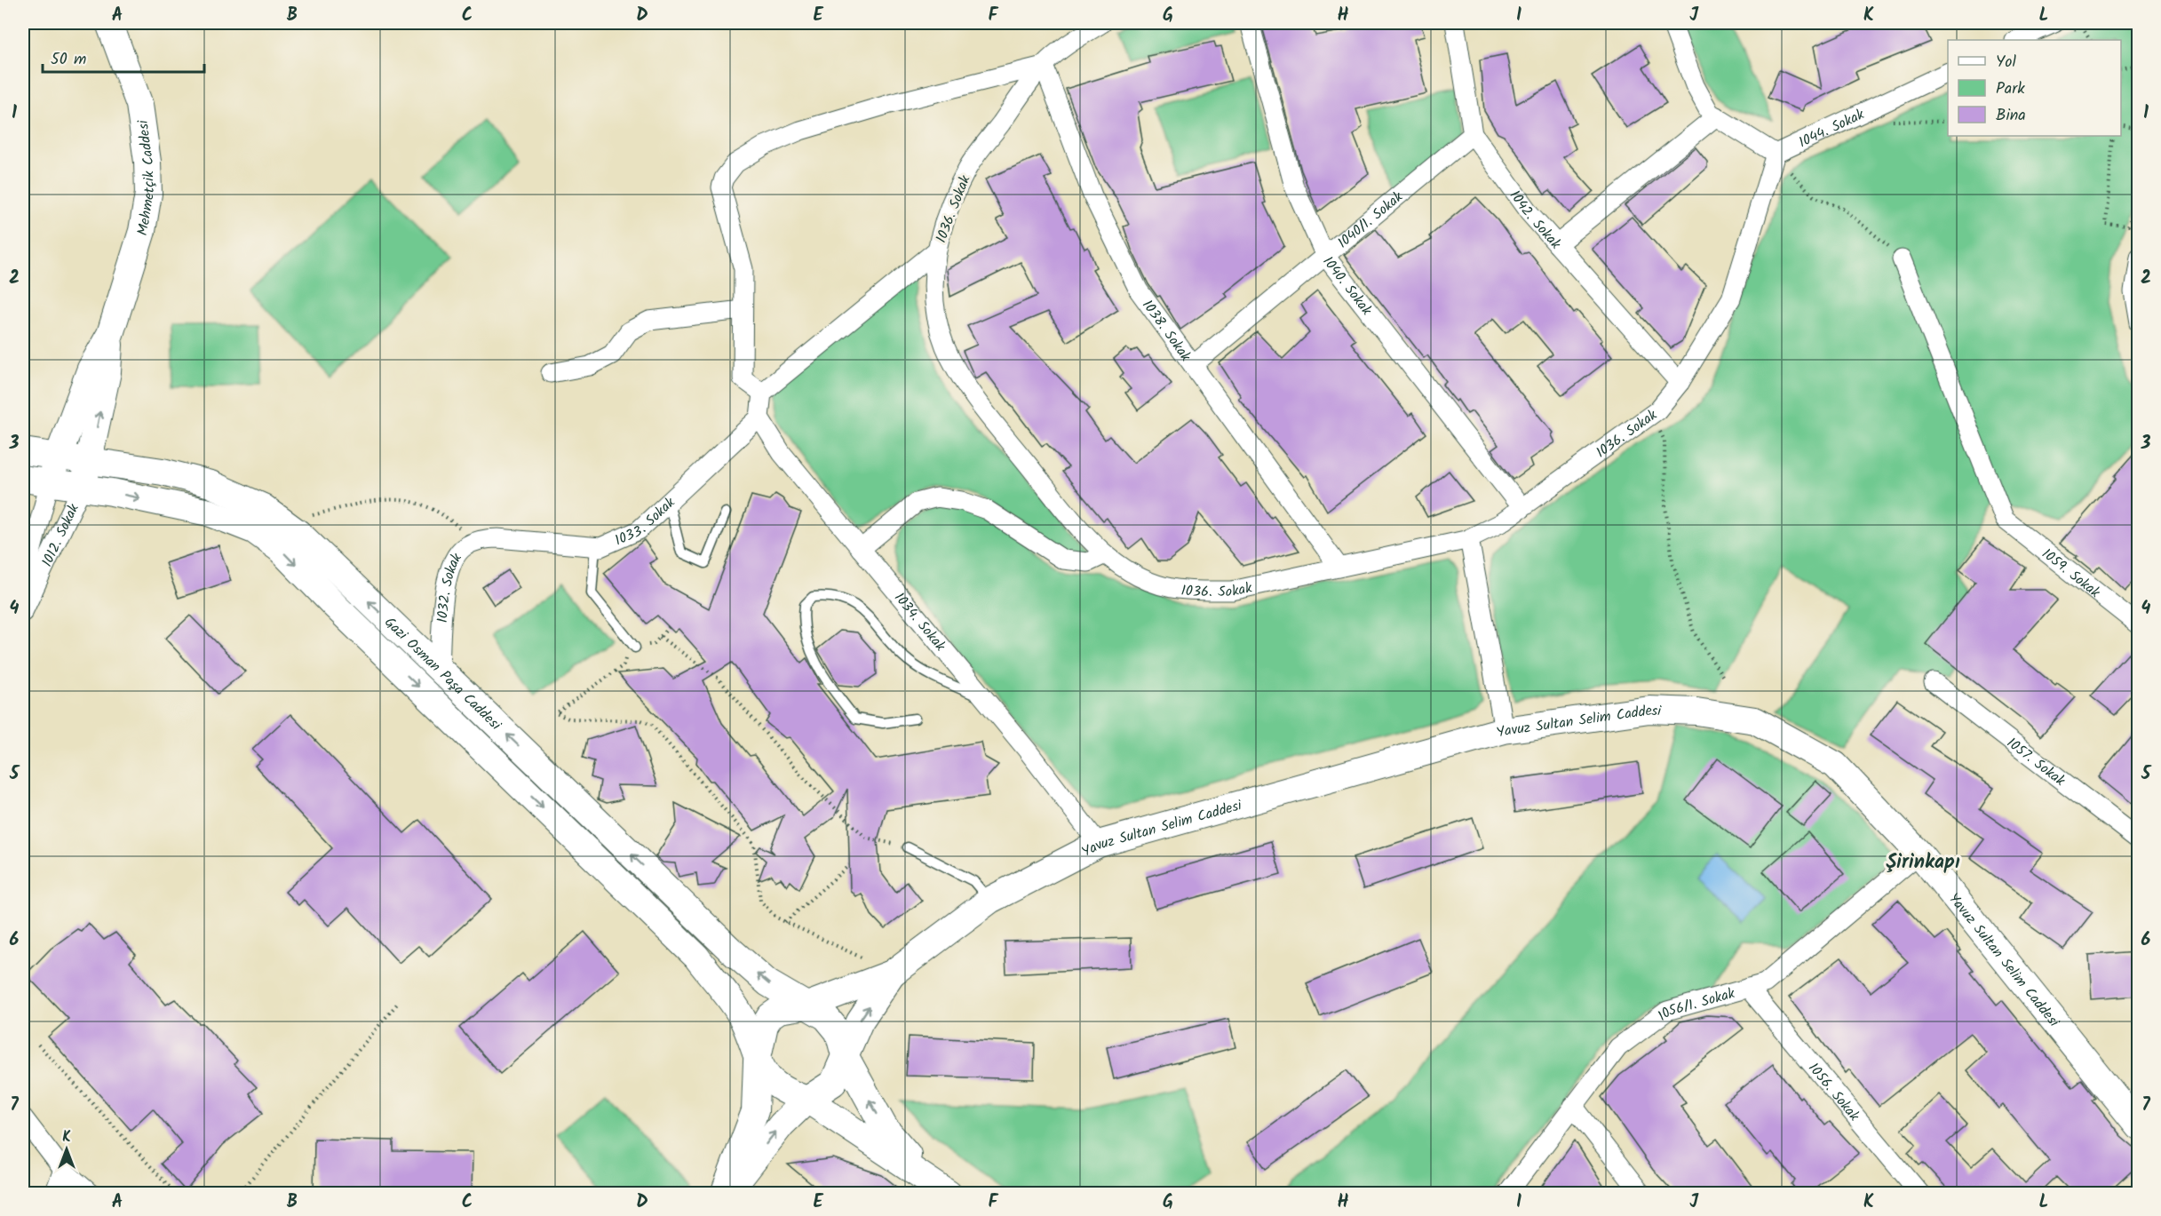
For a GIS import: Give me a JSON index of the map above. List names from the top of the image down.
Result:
{
  "streets": {
    "main road": ["Mehmetçik Caddesi", "Gazi Osman Paşa Caddesi", "Yavuz Sultan Selim Caddesi"],
    "street": [
      "1044. Sokak",
      "1036. Sokak",
      "1040/1. Sokak",
      "1042. Sokak",
      "1040. Sokak",
      "1038. Sokak",
      "1033. Sokak",
      "1012. Sokak",
      "1059. Sokak",
      "1032. Sokak",
      "1034. Sokak",
      "1057. Sokak",
      "1056/1. Sokak",
      "1056. Sokak"
    ]
  },
  "crossings": [
    ["1044. Sokak", "1036. Sokak"],
    ["Mehmetçik Caddesi", "1012. Sokak"],
    ["Mehmetçik Caddesi", "Gazi Osman Paşa Caddesi"],
    ["1036. Sokak", "1042. Sokak"],
    ["1036. Sokak", "1040. Sokak"],
    ["1036. Sokak", "1038. Sokak"],
    ["1040/1. Sokak", "1042. Sokak"],
    ["1040/1. Sokak", "1040. Sokak"],
    ["1040/1. Sokak", "1038. Sokak"],
    ["1033. Sokak", "1032. Sokak"],
    ["1033. Sokak", "1034. Sokak"],
    ["1012. Sokak", "Gazi Osman Paşa Caddesi"],
    ["1032. Sokak", "Gazi Osman Paşa Caddesi"],
    ["1034. Sokak", "Yavuz Sultan Selim Caddesi"],
    ["Yavuz Sultan Selim Caddesi", "1056/1. Sokak"],
    ["1056/1. Sokak", "1056. Sokak"]
  ],
  "districts": ["Şirinkapı"],
  "legend": ["Yol", "Park", "Bina"],
  "scale_bar": "50 m",
  "north": "top",
  "grid": {
    "columns": [
      "A",
      "B",
      "C",
      "D",
      "E",
      "F",
      "G",
      "H",
      "I",
      "J",
      "K",
      "L"
    ],
    "rows": [
      "1",
      "2",
      "3",
      "4",
      "5",
      "6",
      "7"
    ]
  }
}
